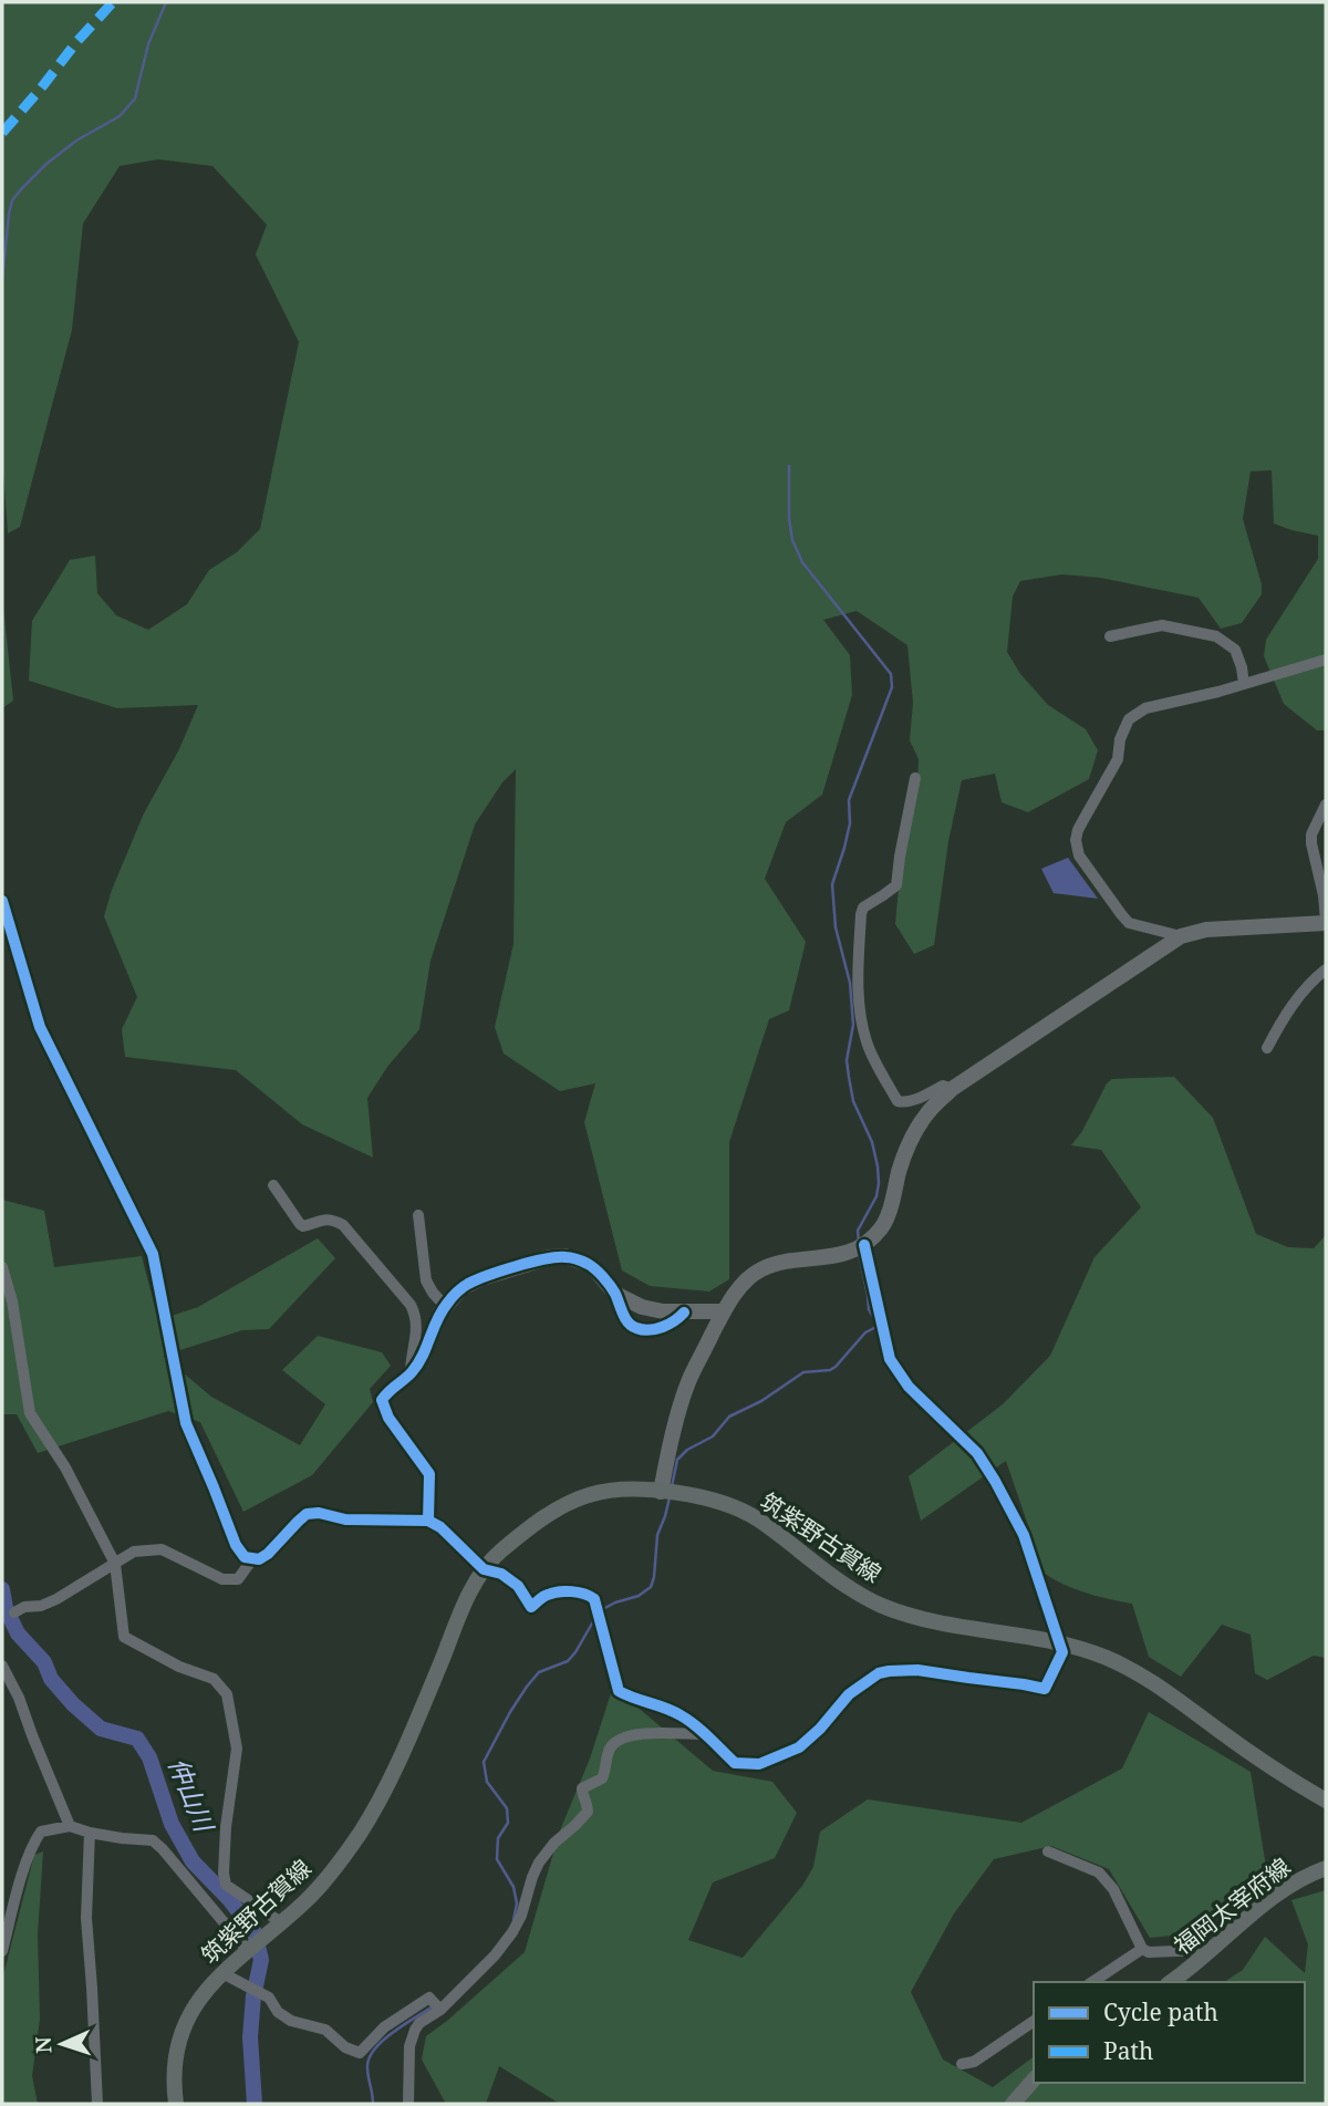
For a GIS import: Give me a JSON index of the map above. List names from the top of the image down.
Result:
{
  "streets": {
    "main road": ["筑紫野古賀線", "福岡太宰府線"]
  },
  "water": ["仲山川"],
  "legend": ["Cycle path", "Path"],
  "north": "left"
}
